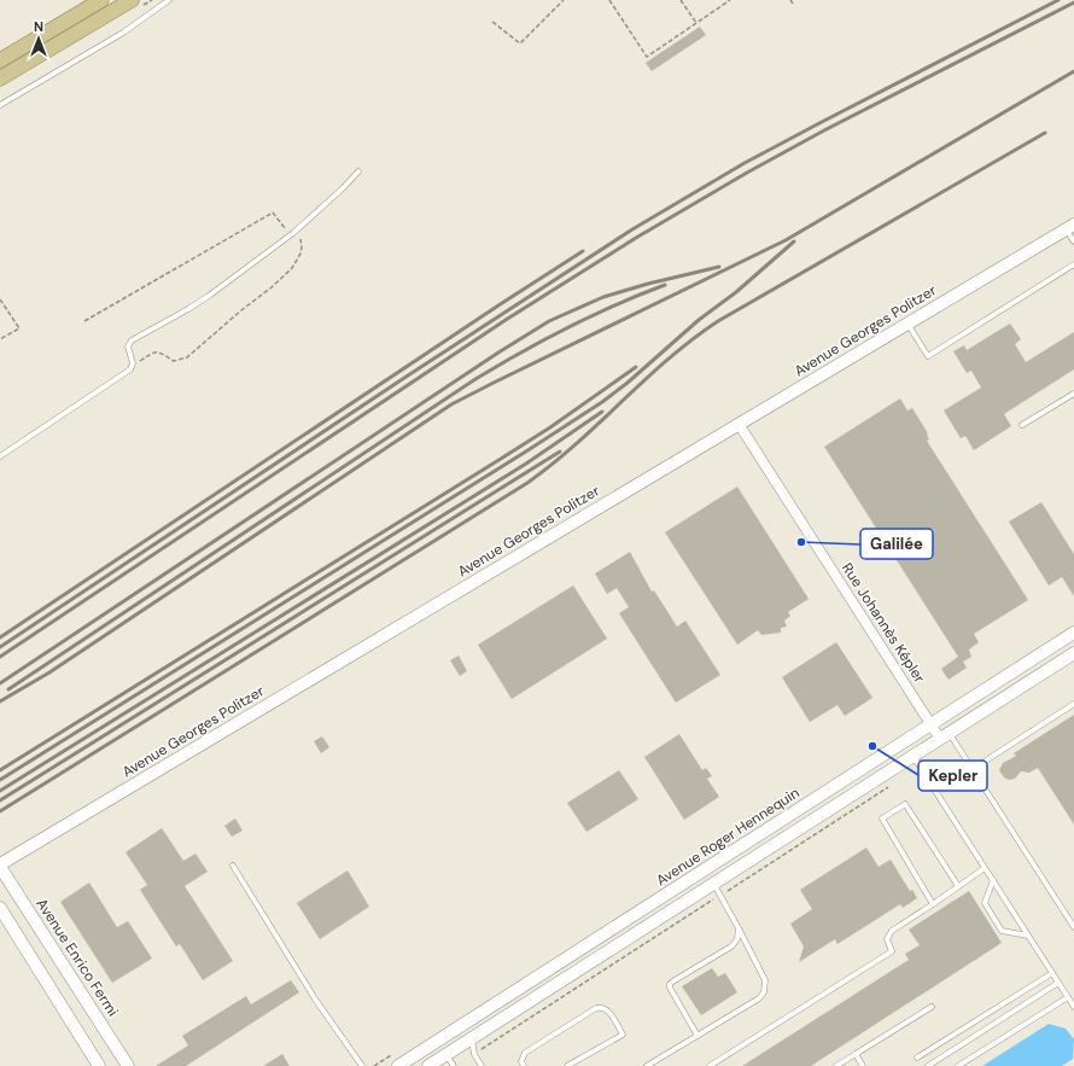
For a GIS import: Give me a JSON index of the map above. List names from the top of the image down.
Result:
{
  "streets": {
    "street": [
      "Avenue Georges Politzer",
      "Rue Johannès Képler",
      "Avenue Roger Hennequin",
      "Avenue Enrico Fermi"
    ]
  },
  "crossings": [
    ["Avenue Georges Politzer", "Rue Johannès Képler"],
    ["Avenue Georges Politzer", "Avenue Enrico Fermi"],
    ["Rue Johannès Képler", "Avenue Roger Hennequin"]
  ],
  "places": ["Galilée", "Kepler"],
  "north": "top"
}
